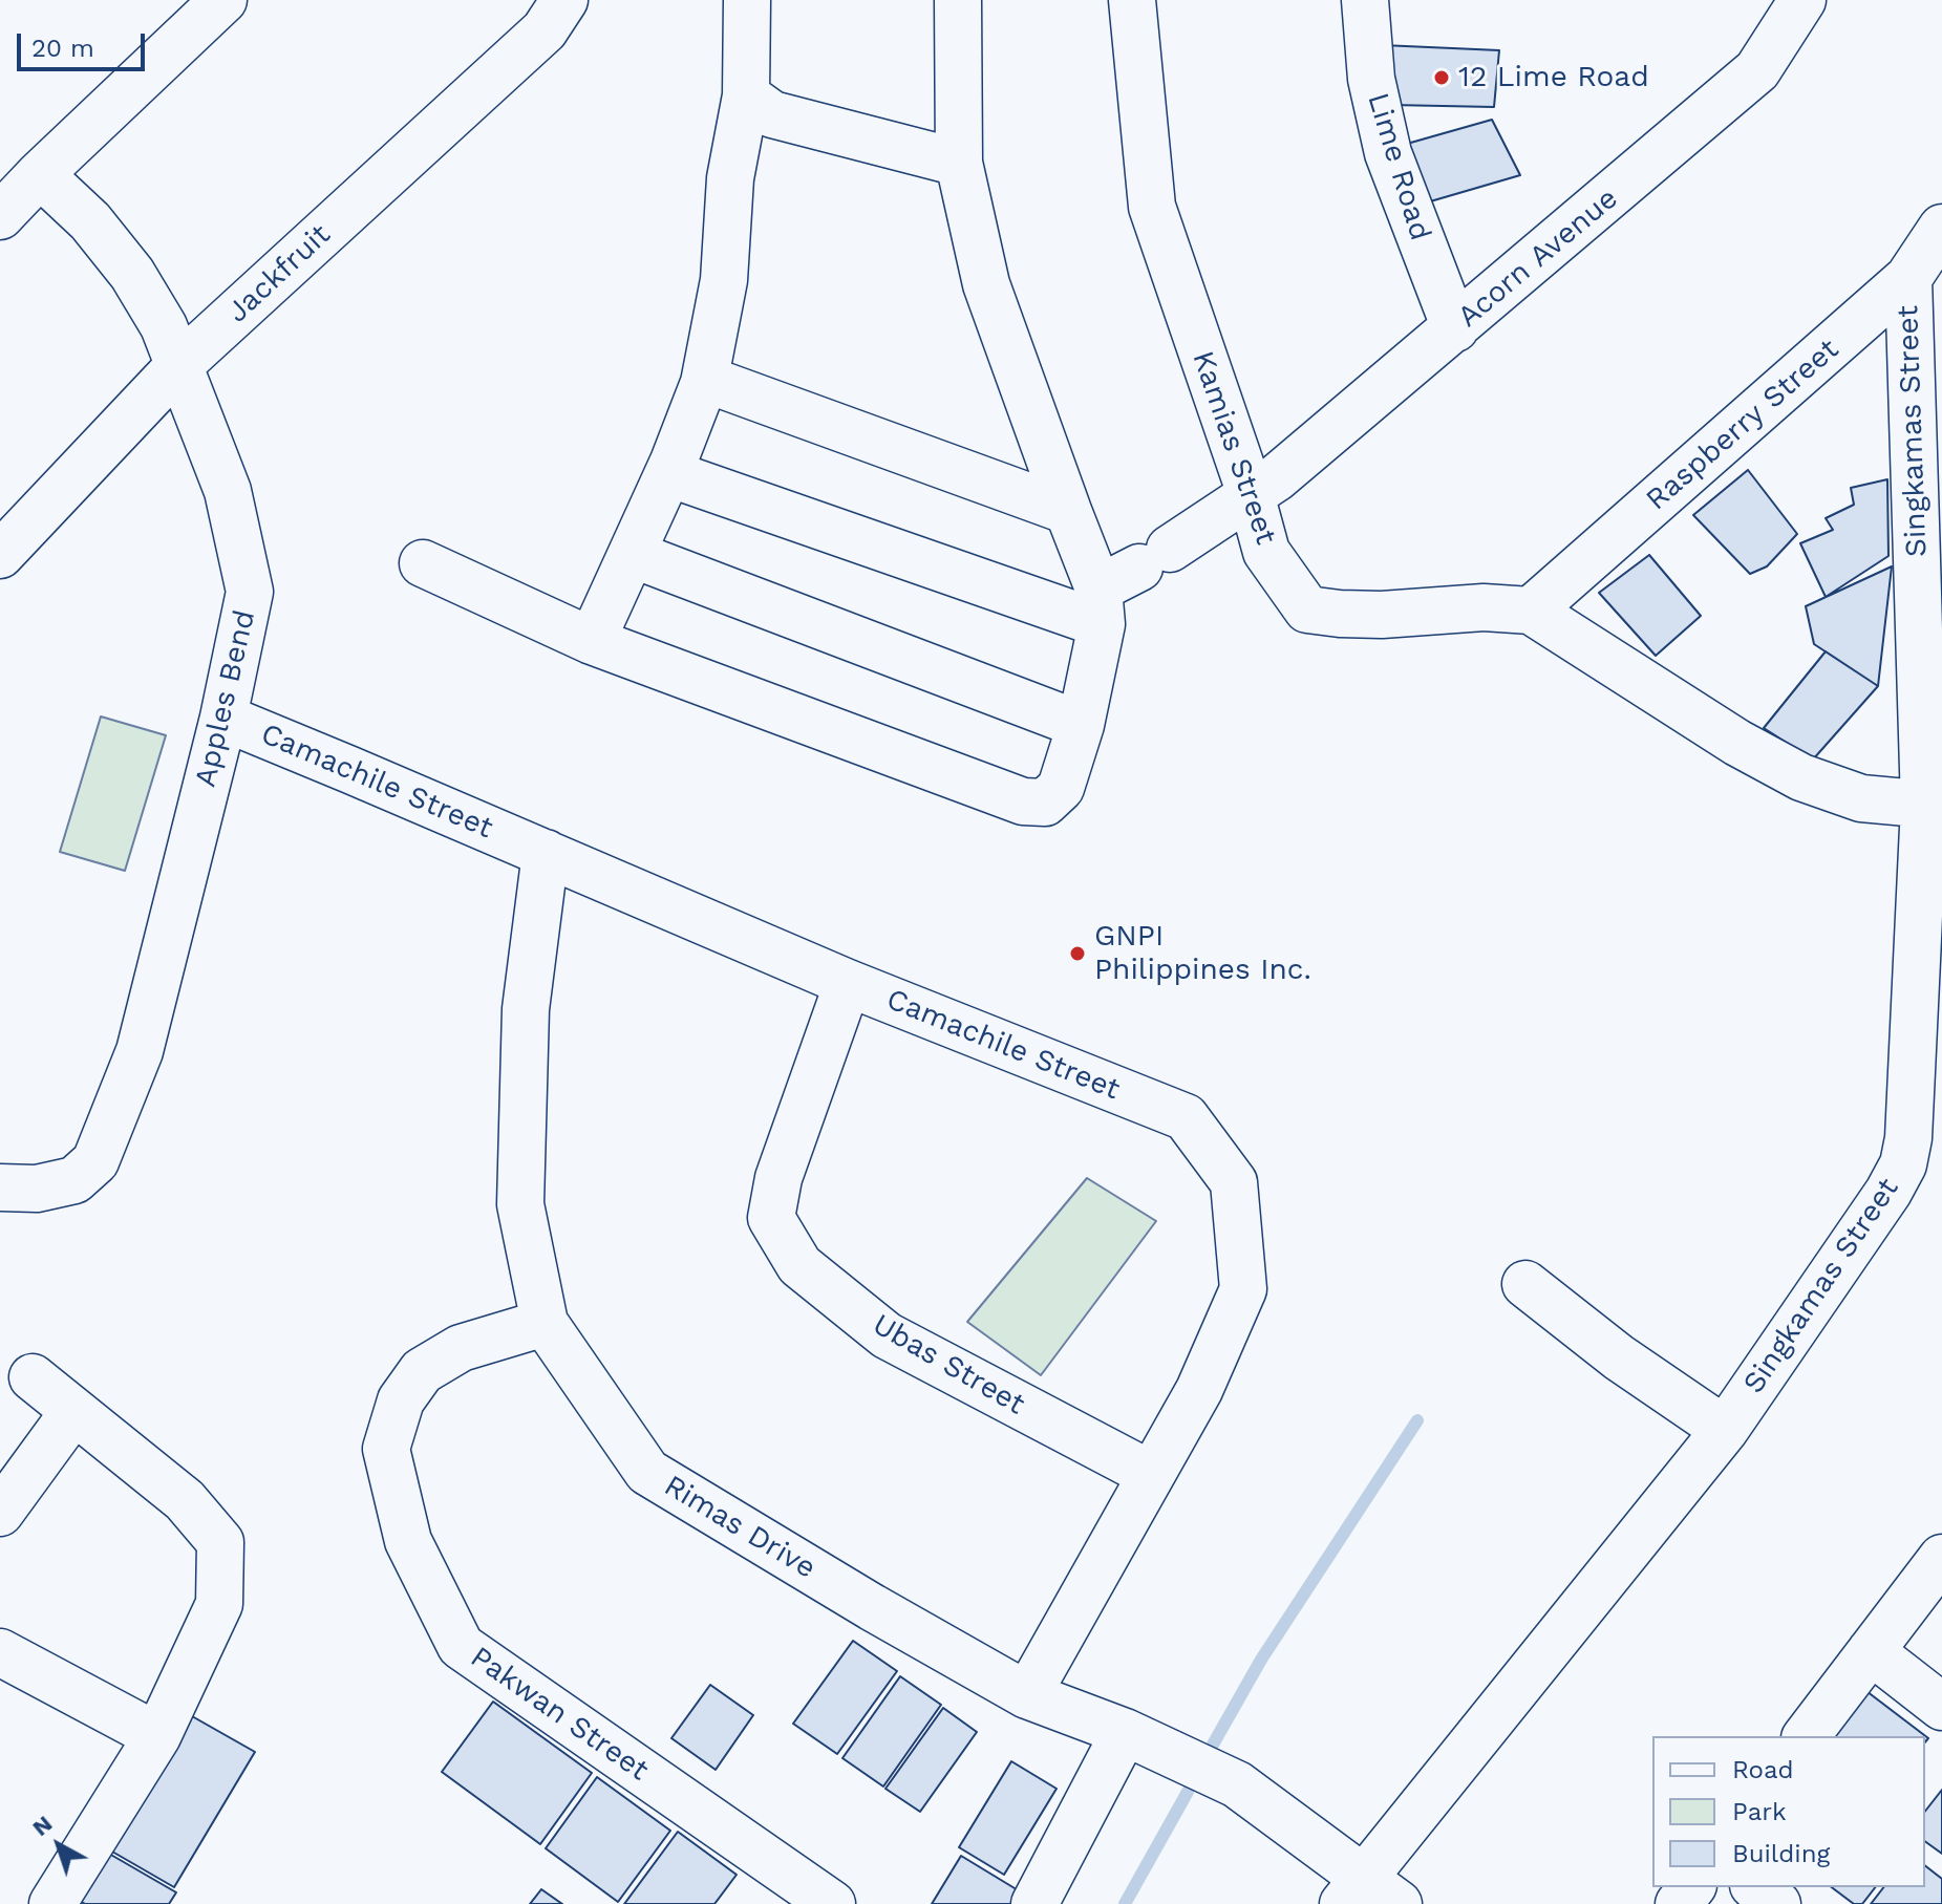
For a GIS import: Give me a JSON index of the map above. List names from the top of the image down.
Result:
{
  "streets": {
    "street": [
      "Lime Road",
      "Acorn Avenue",
      "Jackfruit",
      "Raspberry Street",
      "Singkamas Street",
      "Kamias Street",
      "Apples Bend",
      "Camachile Street",
      "Ubas Street",
      "Rimas Drive",
      "Pakwan Street"
    ]
  },
  "crossings": [
    ["Lime Road", "Acorn Avenue"],
    ["Acorn Avenue", "Kamias Street"],
    ["Jackfruit", "Apples Bend"],
    ["Raspberry Street", "Singkamas Street"],
    ["Raspberry Street", "Kamias Street"],
    ["Singkamas Street", "Kamias Street"],
    ["Singkamas Street", "Rimas Drive"],
    ["Apples Bend", "Camachile Street"],
    ["Camachile Street", "Ubas Street"],
    ["Camachile Street", "Rimas Drive"],
    ["Rimas Drive", "Pakwan Street"]
  ],
  "places": ["12 Lime Road", "GNPI Philippines Inc."],
  "legend": ["Road", "Park", "Building"],
  "scale_bar": "20 m",
  "north": "top left"
}
